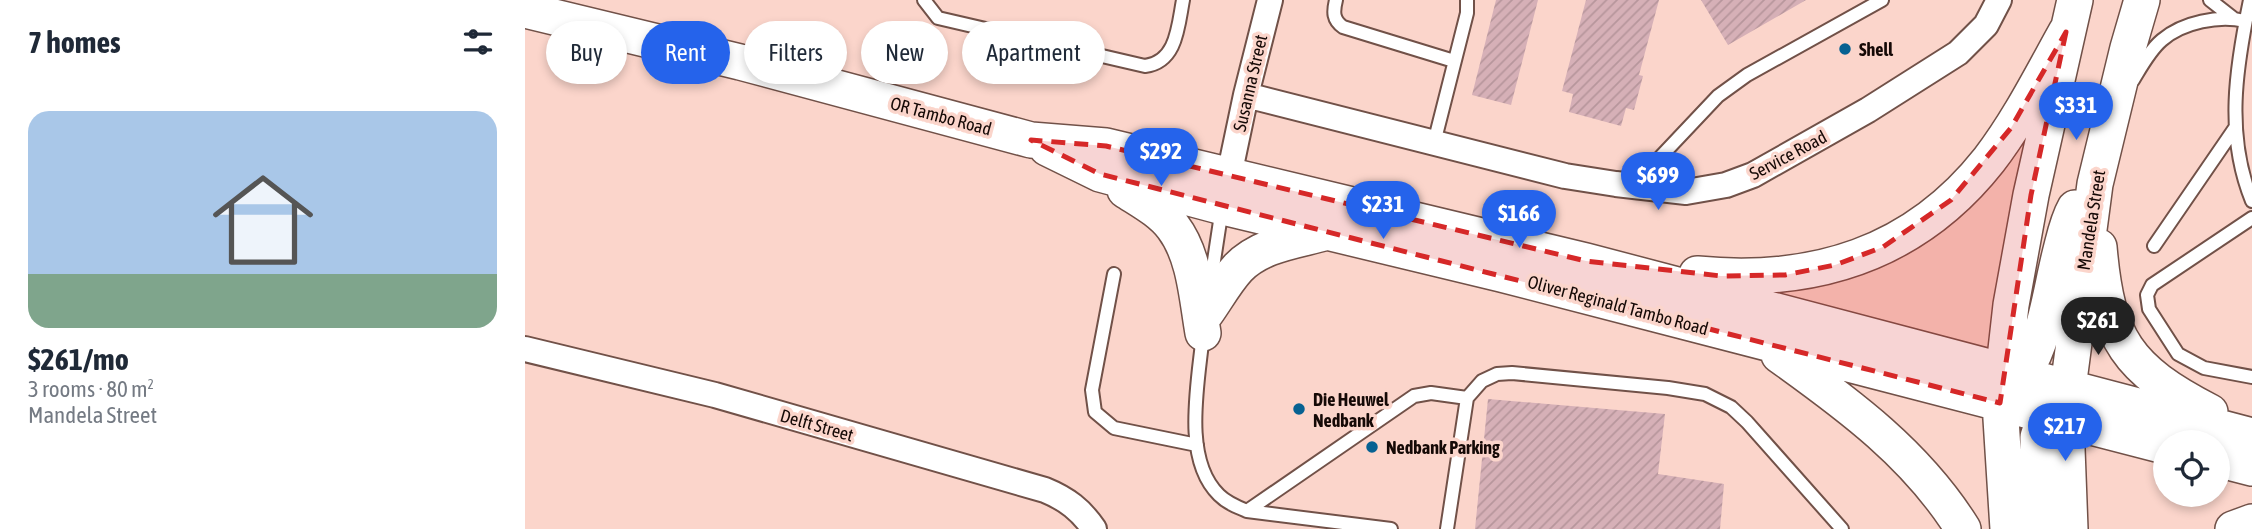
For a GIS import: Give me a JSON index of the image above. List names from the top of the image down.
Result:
{
  "streets": {
    "main road": ["OR Tambo Road", "Mandela Street", "Oliver Reginald Tambo Road"],
    "street": ["Susanna Street", "Service Road", "Delft Street"]
  },
  "crossings": [
    ["Susanna Street", "Service Road"],
    ["Susanna Street", "Oliver Reginald Tambo Road"],
    ["OR Tambo Road", "Oliver Reginald Tambo Road"]
  ],
  "places": ["Shell", "Die Heuwel Nedbank", "Nedbank Parking"],
  "page": {
    "heading": "7 homes",
    "chip": [
      "Buy",
      "Rent",
      "Filters",
      "New",
      "Apartment"
    ],
    "price": [
      "$331",
      "$292",
      "$699",
      "$231",
      "$166",
      "$261",
      "$217"
    ],
    "list": [
      {
        "name": "$261/mo",
        "note": "3 rooms · 80 m² · Mandela Street"
      }
    ]
  }
}
